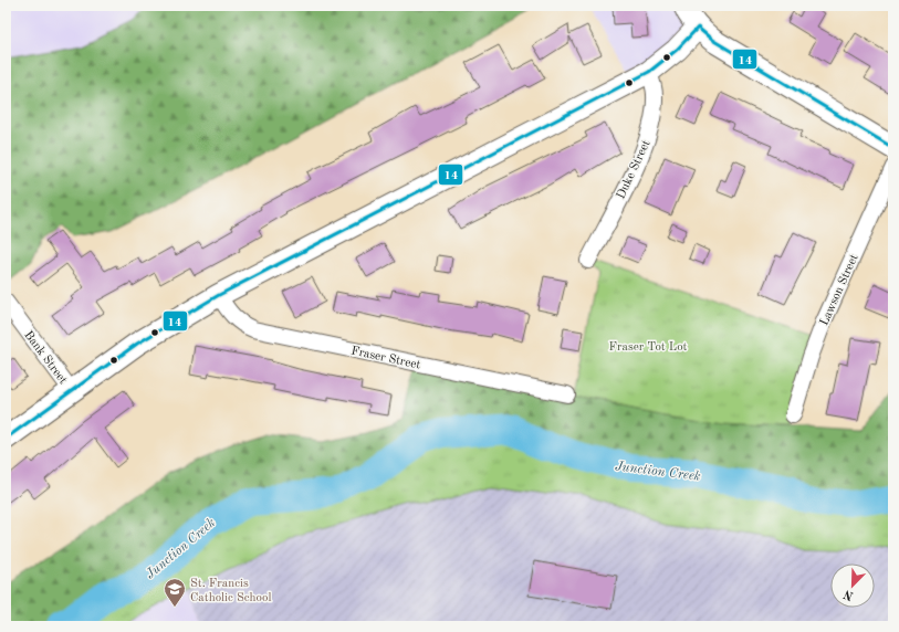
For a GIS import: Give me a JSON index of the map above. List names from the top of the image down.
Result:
{
  "streets": {
    "street": [
      "Duke Street",
      "Lawson Street",
      "Bank Street",
      "Fraser Street"
    ]
  },
  "water": ["Junction Creek"],
  "parks": ["Fraser Tot Lot"],
  "places": {
    "school or university": ["St. Francis Catholic School"]
  },
  "lines": ["transit line 14"],
  "north": "bottom left"
}
